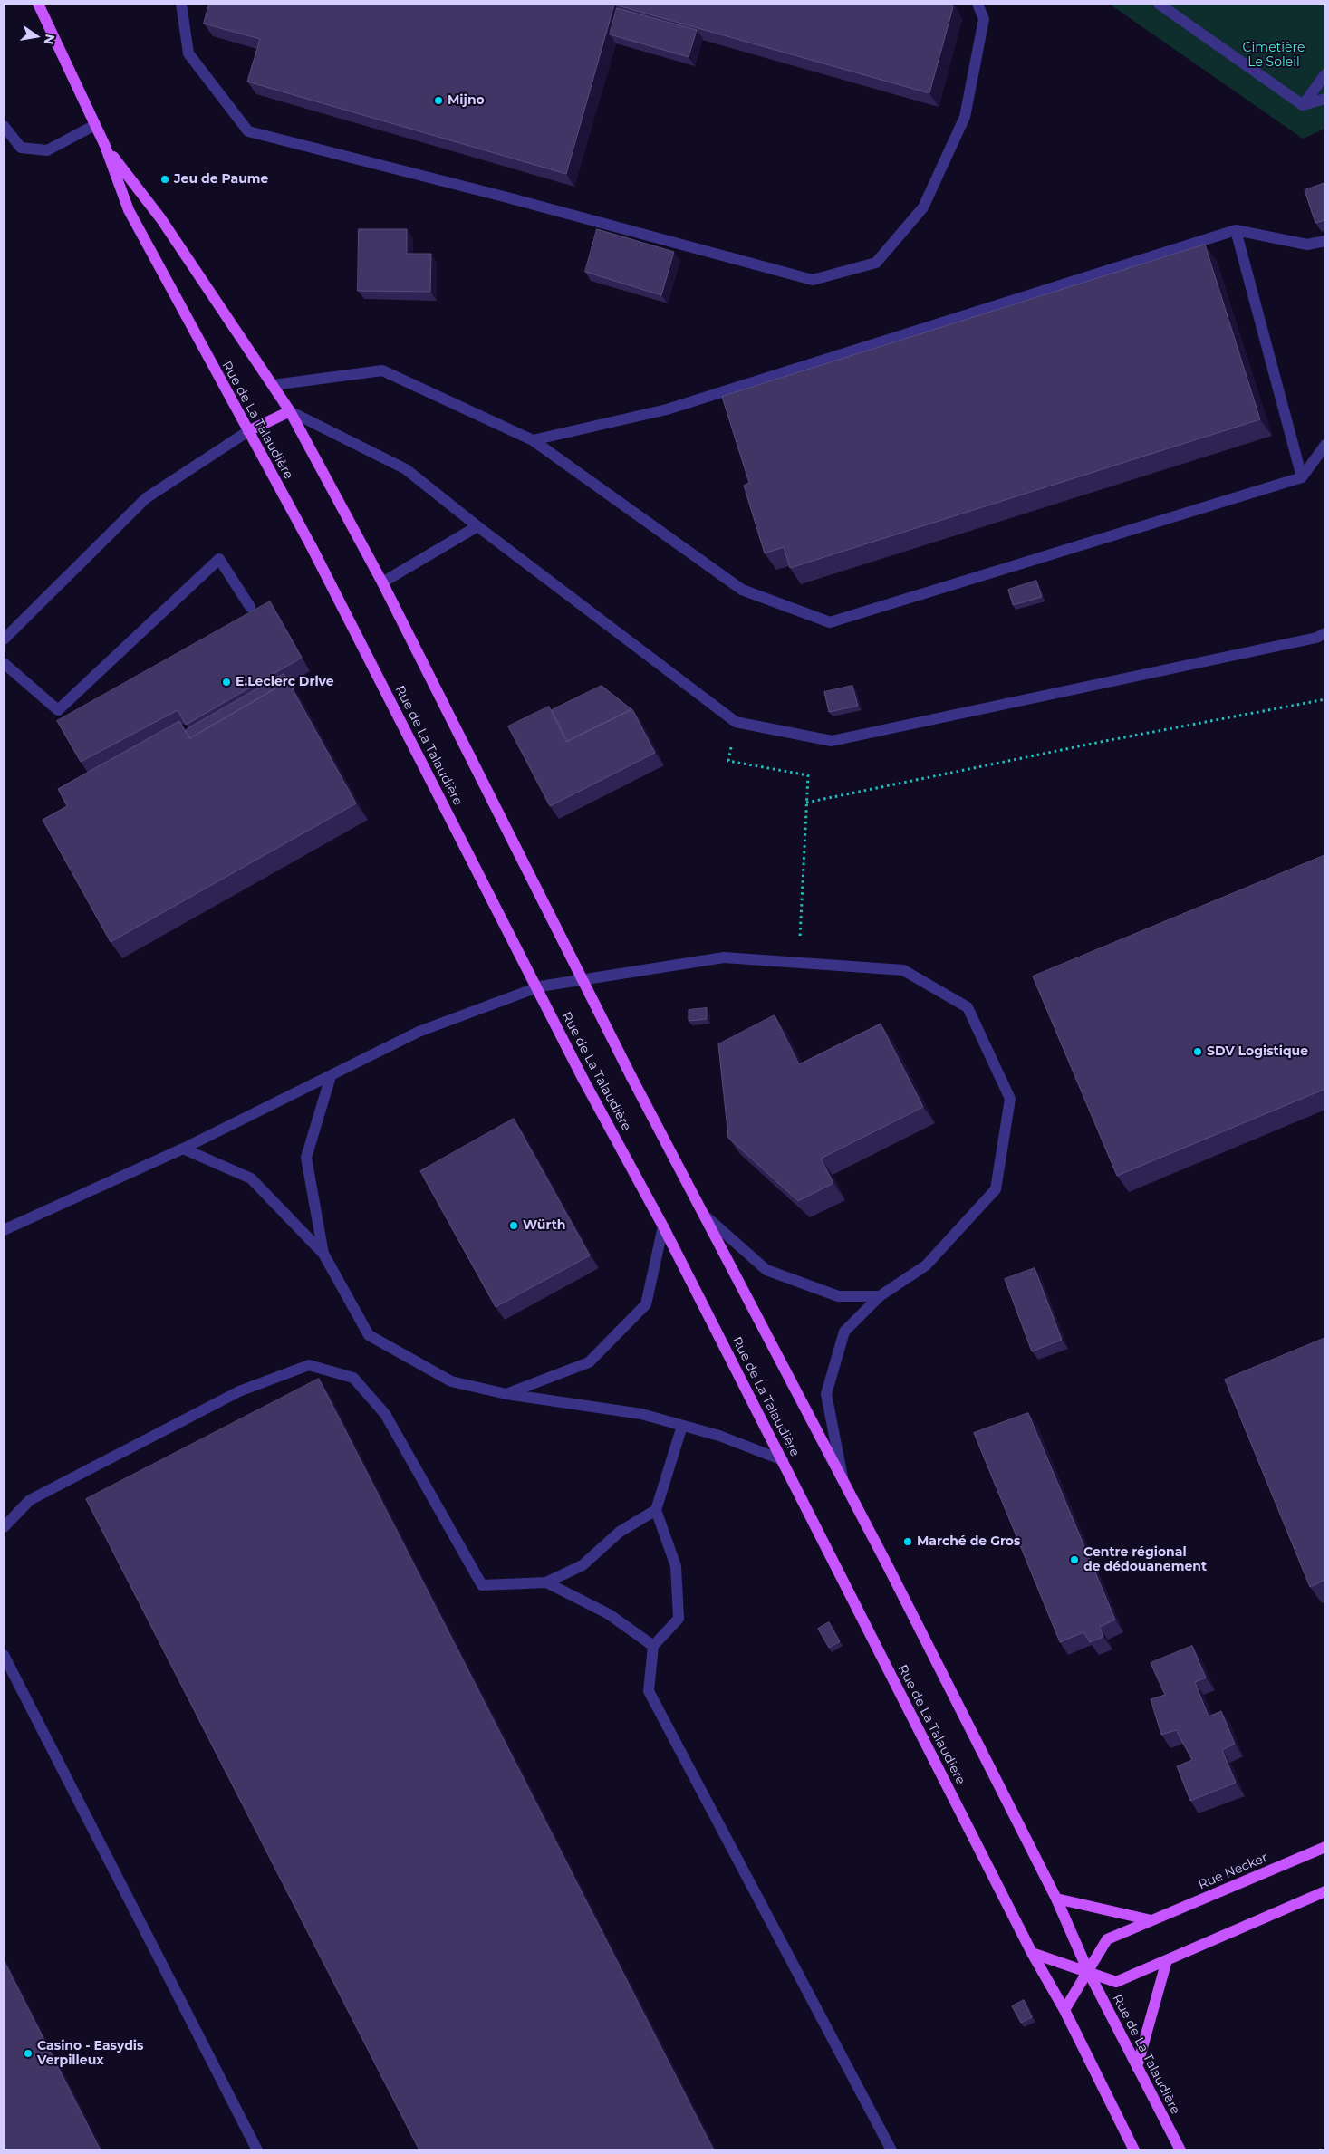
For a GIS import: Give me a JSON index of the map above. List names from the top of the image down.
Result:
{
  "streets": {
    "main road": ["Rue de La Talaudière", "Rue Necker"]
  },
  "crossings": [
    ["Rue de La Talaudière", "Rue Necker"]
  ],
  "parks": ["Cimetière Le Soleil"],
  "places": [
    "Mijno",
    "Jeu de Paume",
    "E.Leclerc Drive",
    "SDV Logistique",
    "Würth",
    "Marché de Gros",
    "Centre régional de dédouanement",
    "Casino - Easydis Verpilleux"
  ],
  "north": "right"
}
